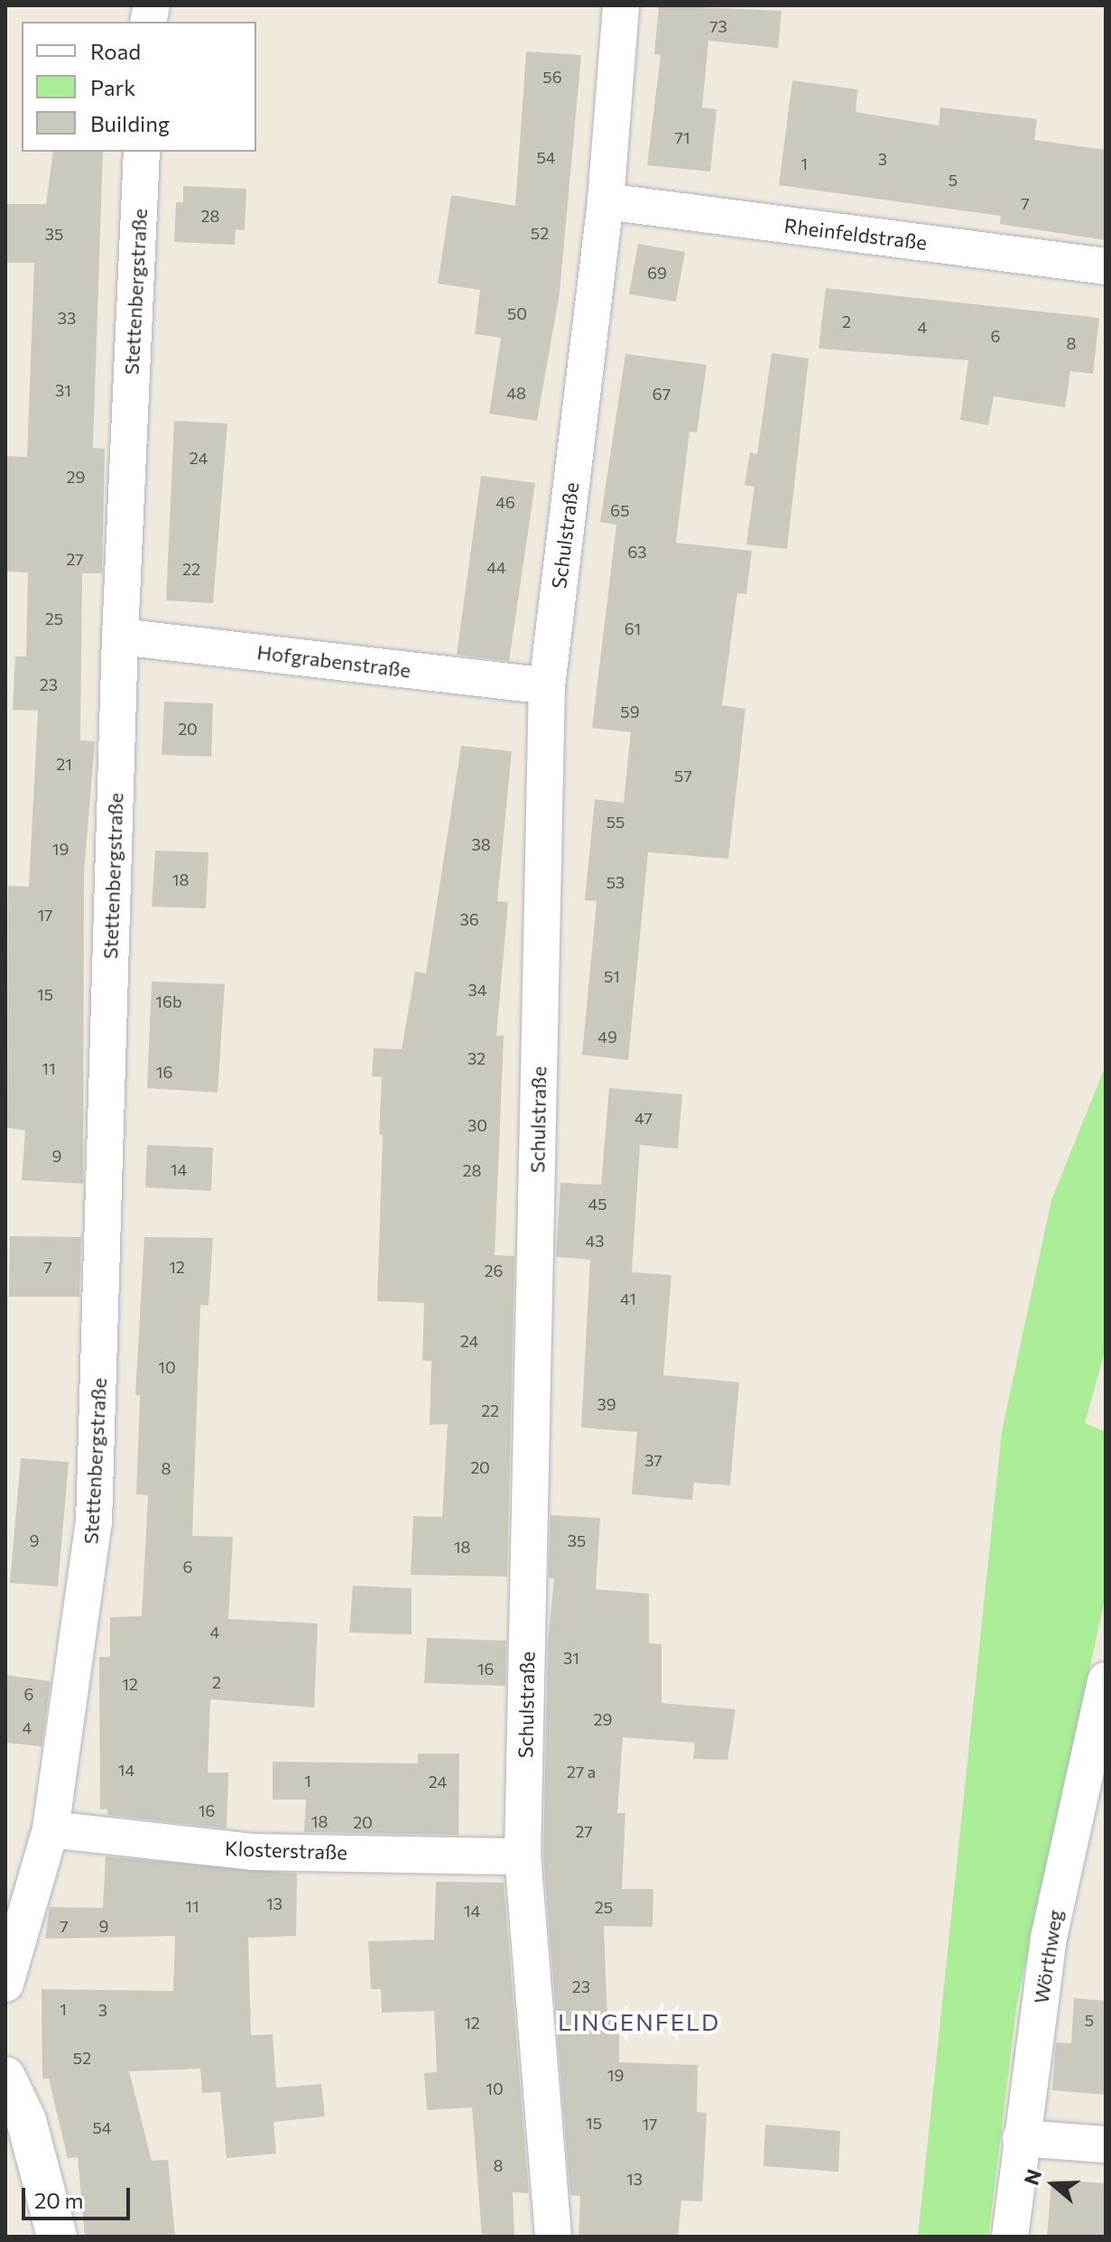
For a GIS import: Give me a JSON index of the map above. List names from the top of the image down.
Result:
{
  "streets": {
    "street": [
      "Rheinfeldstraße",
      "Stettenbergstraße",
      "Schulstraße",
      "Hofgrabenstraße",
      "Klosterstraße",
      "Wörthweg"
    ]
  },
  "crossings": [
    ["Rheinfeldstraße", "Schulstraße"],
    ["Stettenbergstraße", "Hofgrabenstraße"],
    ["Stettenbergstraße", "Klosterstraße"],
    ["Schulstraße", "Hofgrabenstraße"],
    ["Schulstraße", "Klosterstraße"]
  ],
  "districts": ["LINGENFELD"],
  "house_numbers": [
    "73",
    "56",
    "71",
    "54",
    "3",
    "1",
    "5",
    "7",
    "28",
    "52",
    "35",
    "69",
    "50",
    "33",
    "2",
    "4",
    "6",
    "8",
    "31",
    "48",
    "67",
    "24",
    "29",
    "46",
    "65",
    "63",
    "27",
    "44",
    "22",
    "25",
    "61",
    "23",
    "59",
    "20",
    "21",
    "57",
    "55",
    "38",
    "19",
    "18",
    "53",
    "17",
    "36",
    "51",
    "34",
    "15",
    "16b",
    "49",
    "32",
    "11",
    "16",
    "47",
    "30",
    "9",
    "14",
    "28",
    "45",
    "43",
    "7",
    "12",
    "26",
    "41",
    "24",
    "10",
    "39",
    "22",
    "37",
    "20",
    "8",
    "9",
    "35",
    "18",
    "6",
    "4",
    "31",
    "16",
    "2",
    "12",
    "6",
    "29",
    "4",
    "14",
    "27 a",
    "1",
    "24",
    "16",
    "18",
    "20",
    "27",
    "13",
    "11",
    "25",
    "14",
    "7",
    "9",
    "23",
    "1",
    "3",
    "5",
    "12",
    "52",
    "19",
    "10",
    "15",
    "17",
    "54",
    "8",
    "13"
  ],
  "legend": ["Road", "Park", "Building"],
  "scale_bar": "20 m",
  "north": "left"
}
